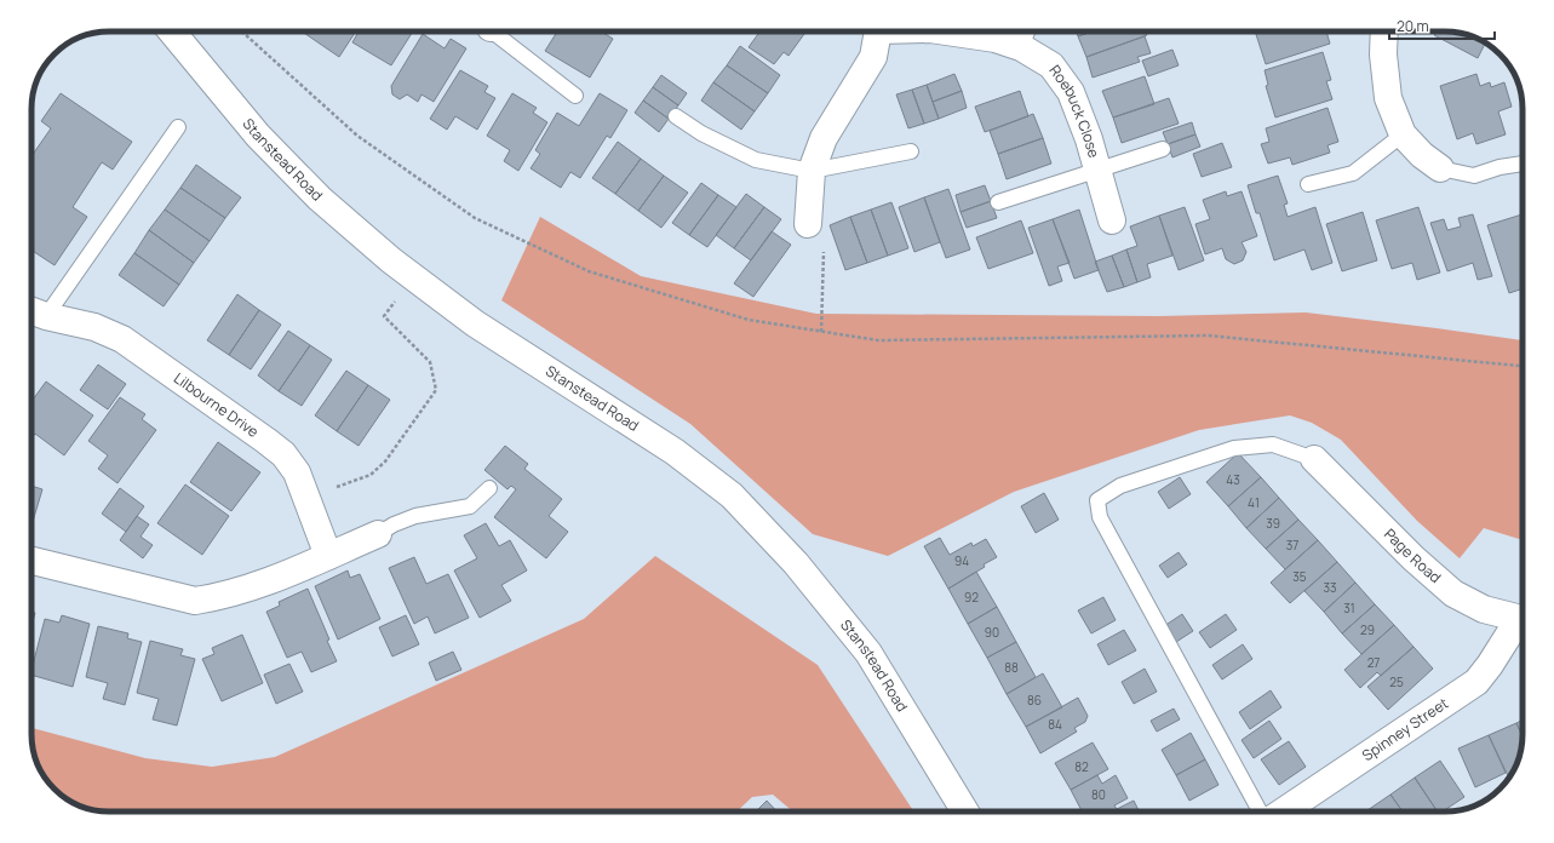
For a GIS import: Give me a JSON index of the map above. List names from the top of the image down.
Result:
{
  "streets": {
    "street": [
      "Roebuck Close",
      "Stanstead Road",
      "Lilbourne Drive",
      "Page Road",
      "Spinney Street"
    ]
  },
  "house_numbers": [
    "43",
    "41",
    "39",
    "37",
    "94",
    "35",
    "33",
    "92",
    "31",
    "29",
    "90",
    "27",
    "88",
    "25",
    "86",
    "84",
    "82",
    "80"
  ],
  "scale_bar": "20 m"
}
